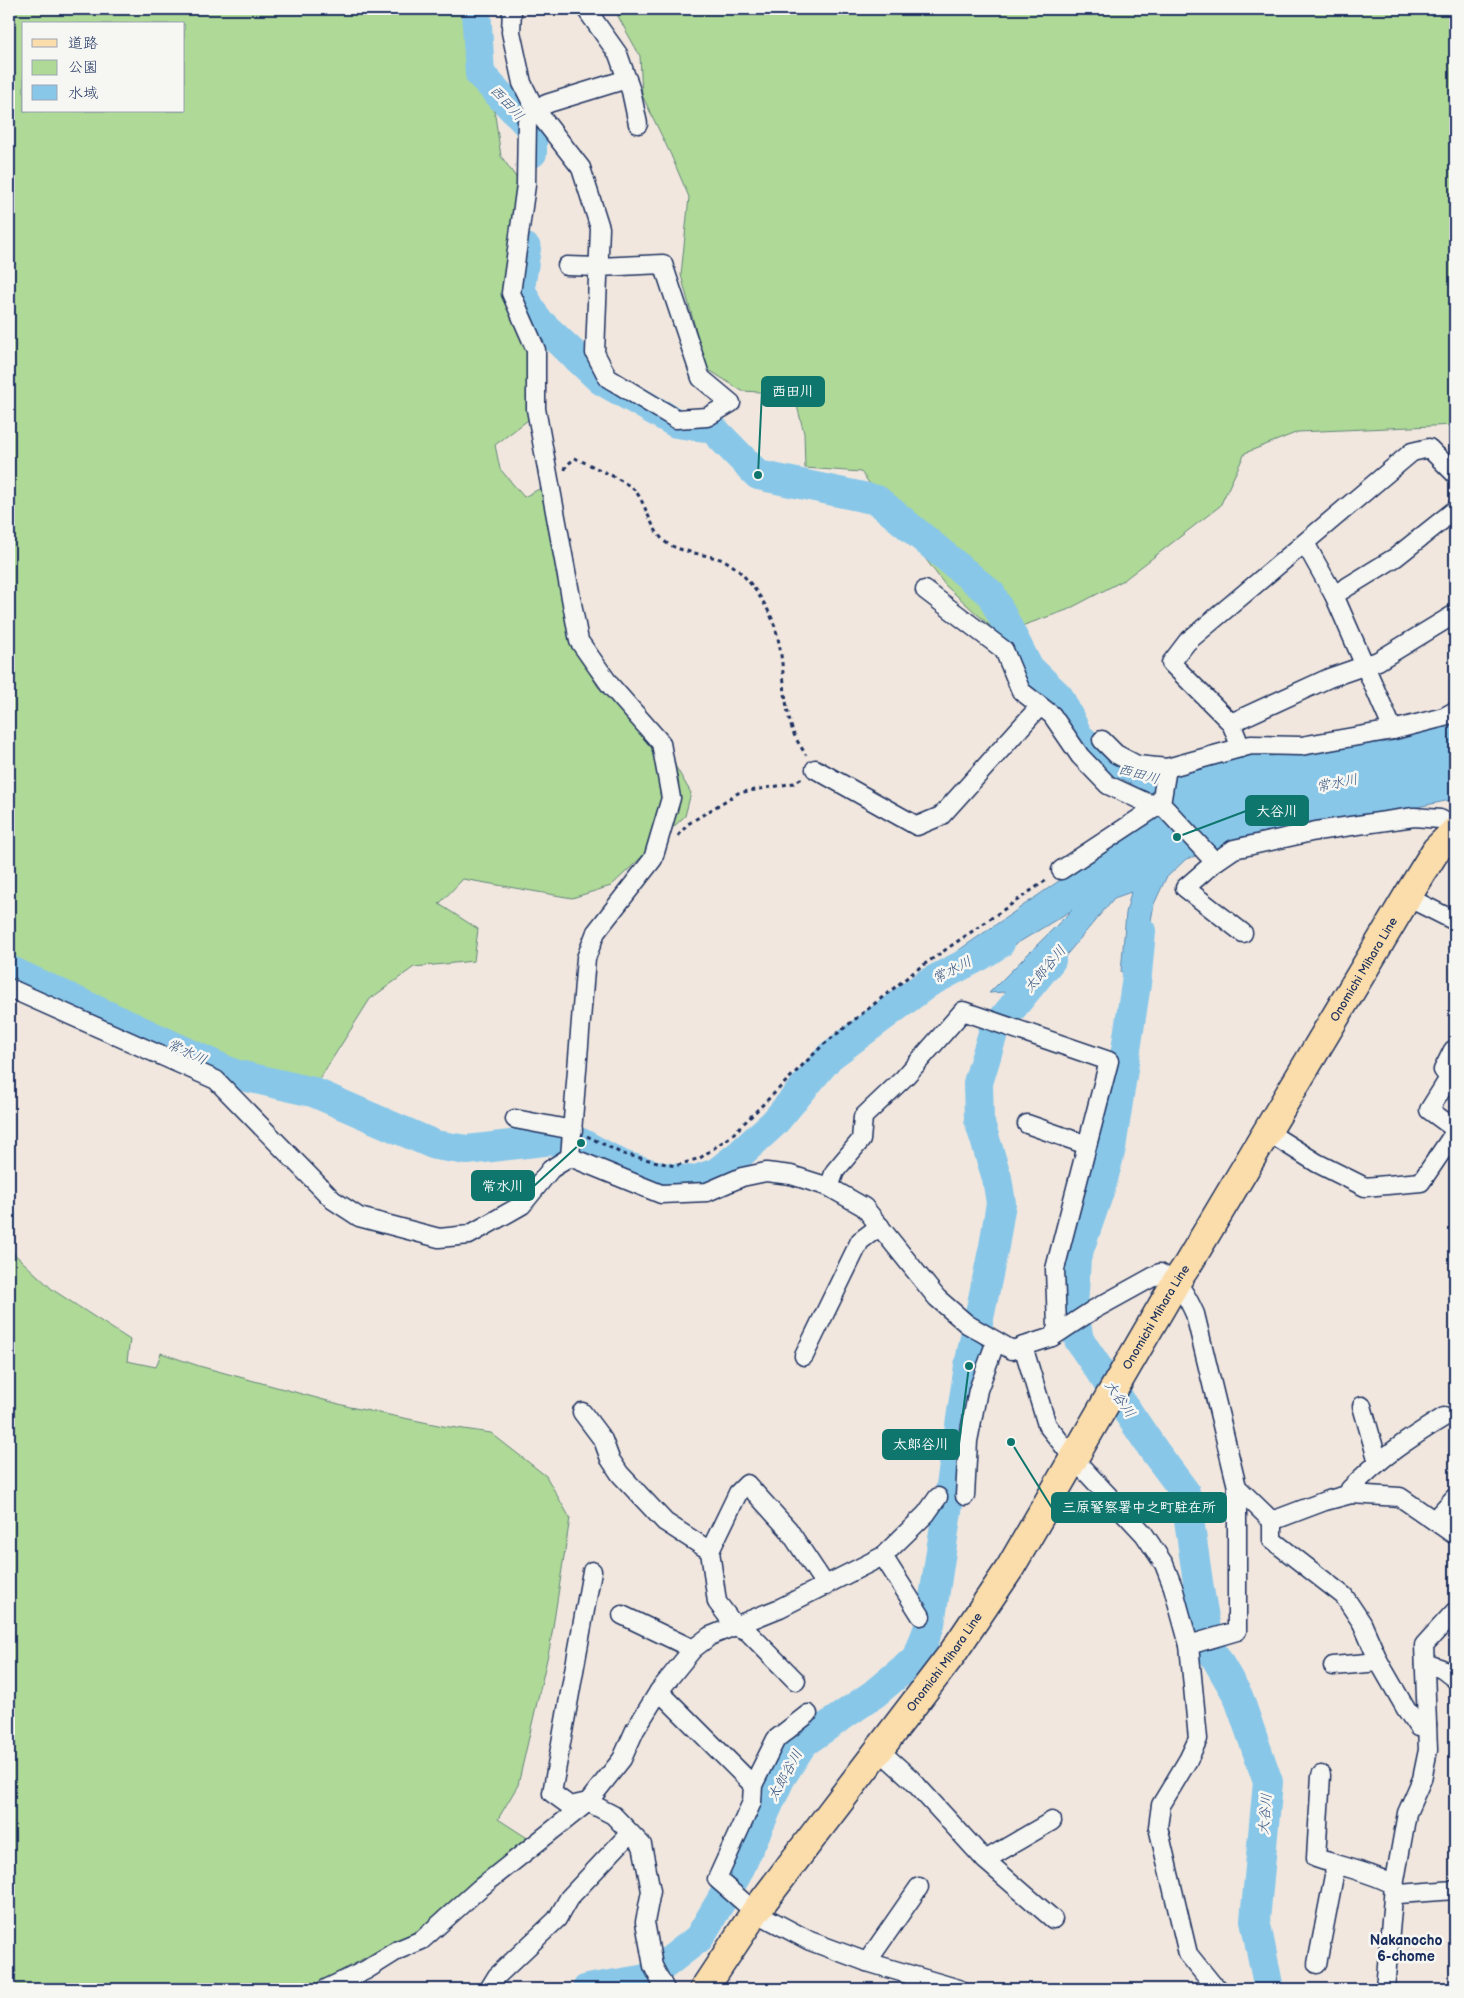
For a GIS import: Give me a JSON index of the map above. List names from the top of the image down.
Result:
{
  "streets": {
    "main road": ["Onomichi Mihara Line"]
  },
  "districts": ["Nakanocho 6-chome"],
  "water": [
    "西田川",
    "常水川",
    "太郎谷川",
    "大谷川"
  ],
  "places": [
    "西田川",
    "大谷川",
    "常水川",
    "太郎谷川",
    "三原警察署中之町駐在所"
  ],
  "legend": ["道路", "公園", "水域"]
}
